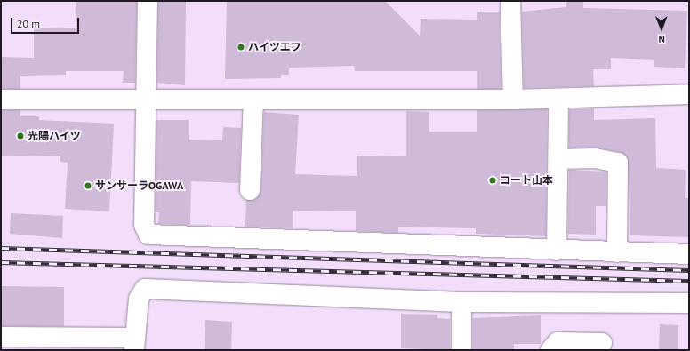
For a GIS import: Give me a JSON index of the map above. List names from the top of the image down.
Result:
{
  "places": [
    "ハイツエフ",
    "光陽ハイツ",
    "コート山本",
    "サンサーラOGAWA"
  ],
  "scale_bar": "20 m",
  "north": "bottom"
}
